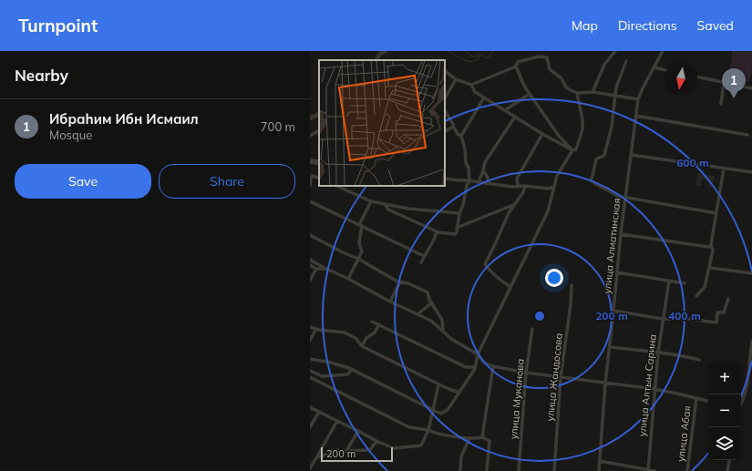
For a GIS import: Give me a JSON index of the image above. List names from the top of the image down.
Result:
{
  "streets": {
    "street": [
      "улица Алматинская",
      "улица Жандосова",
      "улица Алтын Сарина",
      "улица Муканова",
      "улица Абая"
    ]
  },
  "scale_bar": "200 m",
  "north": "bottom",
  "page": {
    "header": "Turnpoint",
    "nav": ["Map", "Directions", "Saved"],
    "heading": "Nearby",
    "pins": "1",
    "list": [
      {
        "mark": "1",
        "name": "Ибраһим Ибн Исмаил",
        "note": "Mosque",
        "value": "700 m"
      }
    ],
    "buttons": ["Save", "Share"],
    "map_buttons": ["+", "−"],
    "scale": "200 m"
  },
  "rings": ["600 m", "200 m", "400 m"]
}
